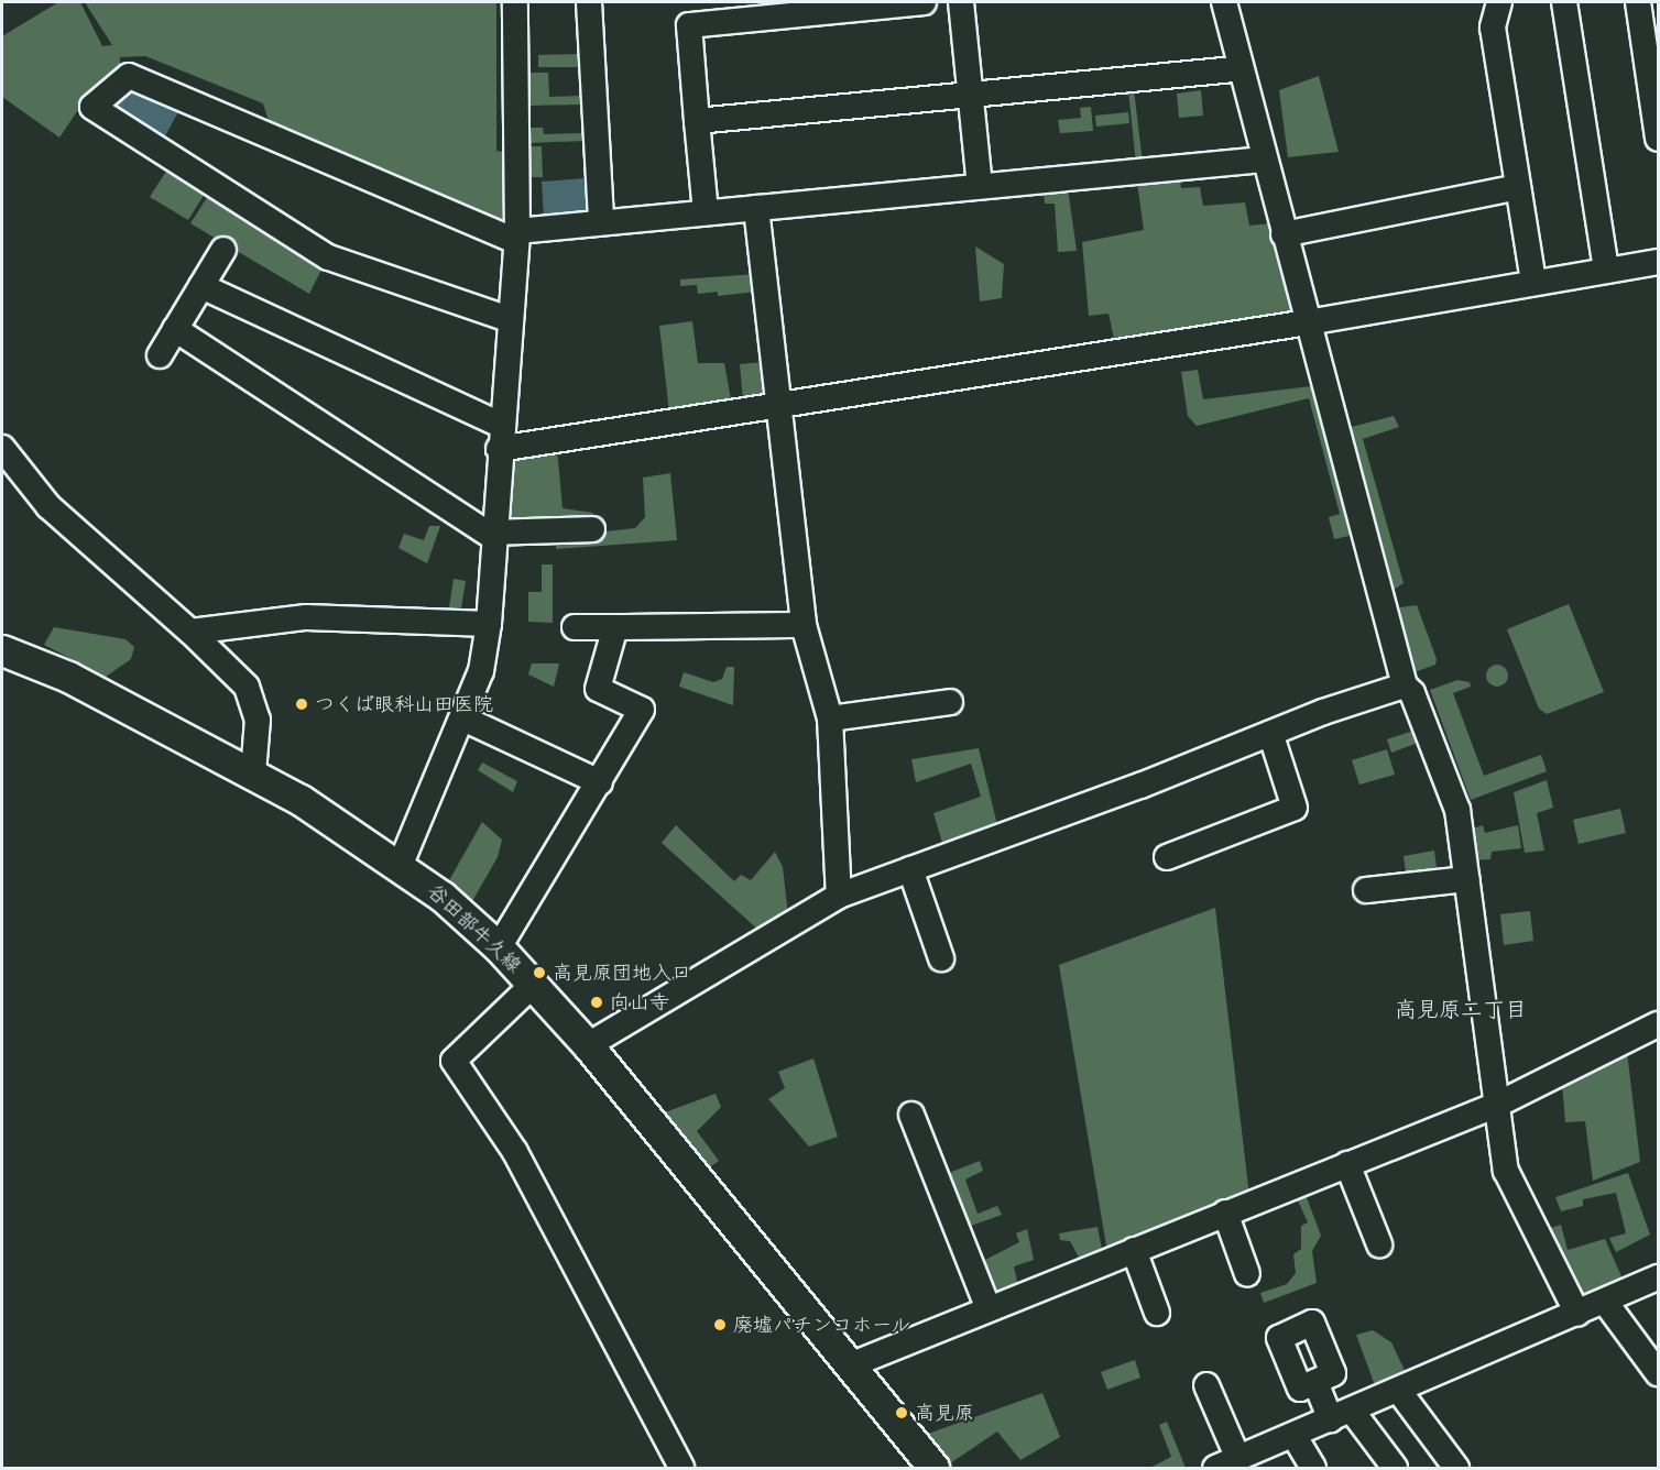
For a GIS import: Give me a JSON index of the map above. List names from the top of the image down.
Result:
{
  "streets": {
    "main road": ["谷田部牛久線"]
  },
  "districts": ["高見原二丁目"],
  "places": [
    "つくば眼科山田医院",
    "高見原団地入口",
    "向山寺",
    "廃墟パチンコホール",
    "高見原"
  ]
}
